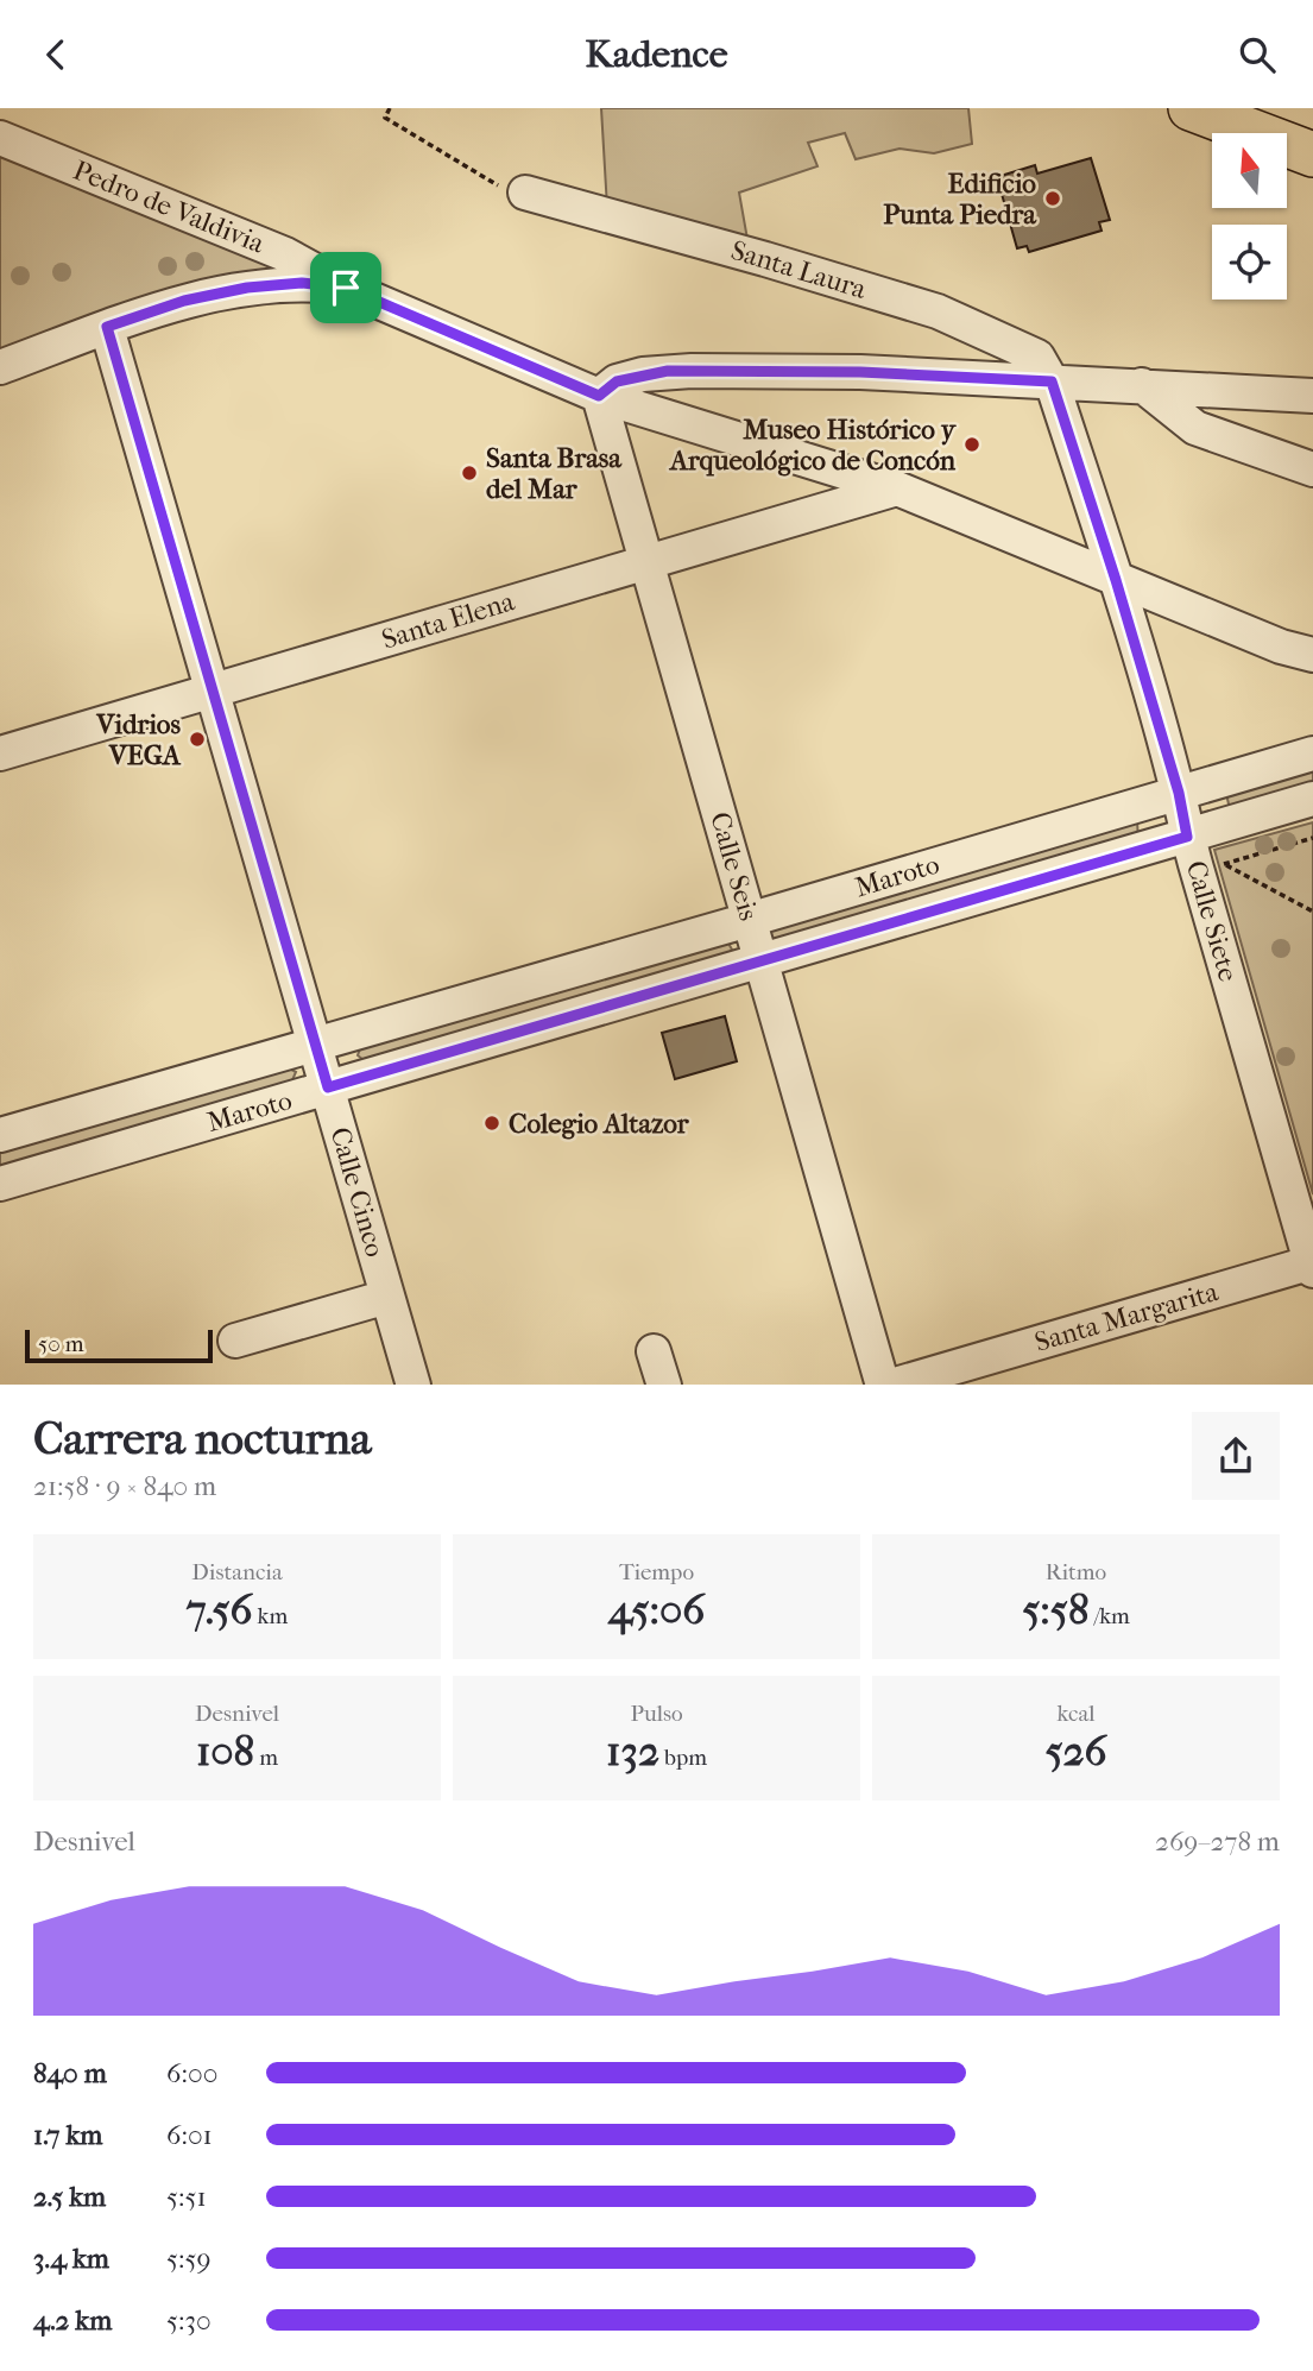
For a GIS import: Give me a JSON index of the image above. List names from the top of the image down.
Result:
{
  "streets": {
    "street": [
      "Pedro de Valdivia",
      "Santa Laura",
      "Santa Elena",
      "Calle Seis",
      "Maroto",
      "Calle Siete",
      "Calle Cinco",
      "Santa Margarita"
    ]
  },
  "crossings": [
    ["Pedro de Valdivia", "Santa Elena"],
    ["Pedro de Valdivia", "Calle Seis"],
    ["Pedro de Valdivia", "Calle Siete"],
    ["Santa Laura", "Calle Siete"],
    ["Santa Elena", "Calle Seis"],
    ["Santa Elena", "Calle Cinco"],
    ["Calle Seis", "Maroto"],
    ["Maroto", "Calle Siete"],
    ["Maroto", "Calle Cinco"],
    ["Calle Siete", "Santa Margarita"]
  ],
  "places": [
    "Edificio Punta Piedra",
    "Museo Histórico y Arqueológico de Concón",
    "Santa Brasa del Mar",
    "Vidrios VEGA",
    "Colegio Altazor"
  ],
  "scale_bar": "50 m",
  "north": "top",
  "page": {
    "header": "Kadence",
    "scale": "50 m",
    "heading": ["Carrera nocturna", "21:58 · 9 × 840 m"],
    "stats": [
      ["Distancia", "7.56 km"],
      ["Tiempo", "45:06"],
      ["Ritmo", "5:58 /km"],
      ["Desnivel", "108 m"],
      ["Pulso", "132 bpm"],
      ["kcal", "526"]
    ],
    "chart": ["Desnivel", "269–278 m"],
    "list": [
      {
        "name": "840 m",
        "note": "6:00"
      },
      {
        "name": "1.7 km",
        "note": "6:01"
      },
      {
        "name": "2.5 km",
        "note": "5:51"
      },
      {
        "name": "3.4 km",
        "note": "5:59"
      },
      {
        "name": "4.2 km",
        "note": "5:30"
      }
    ]
  }
}
